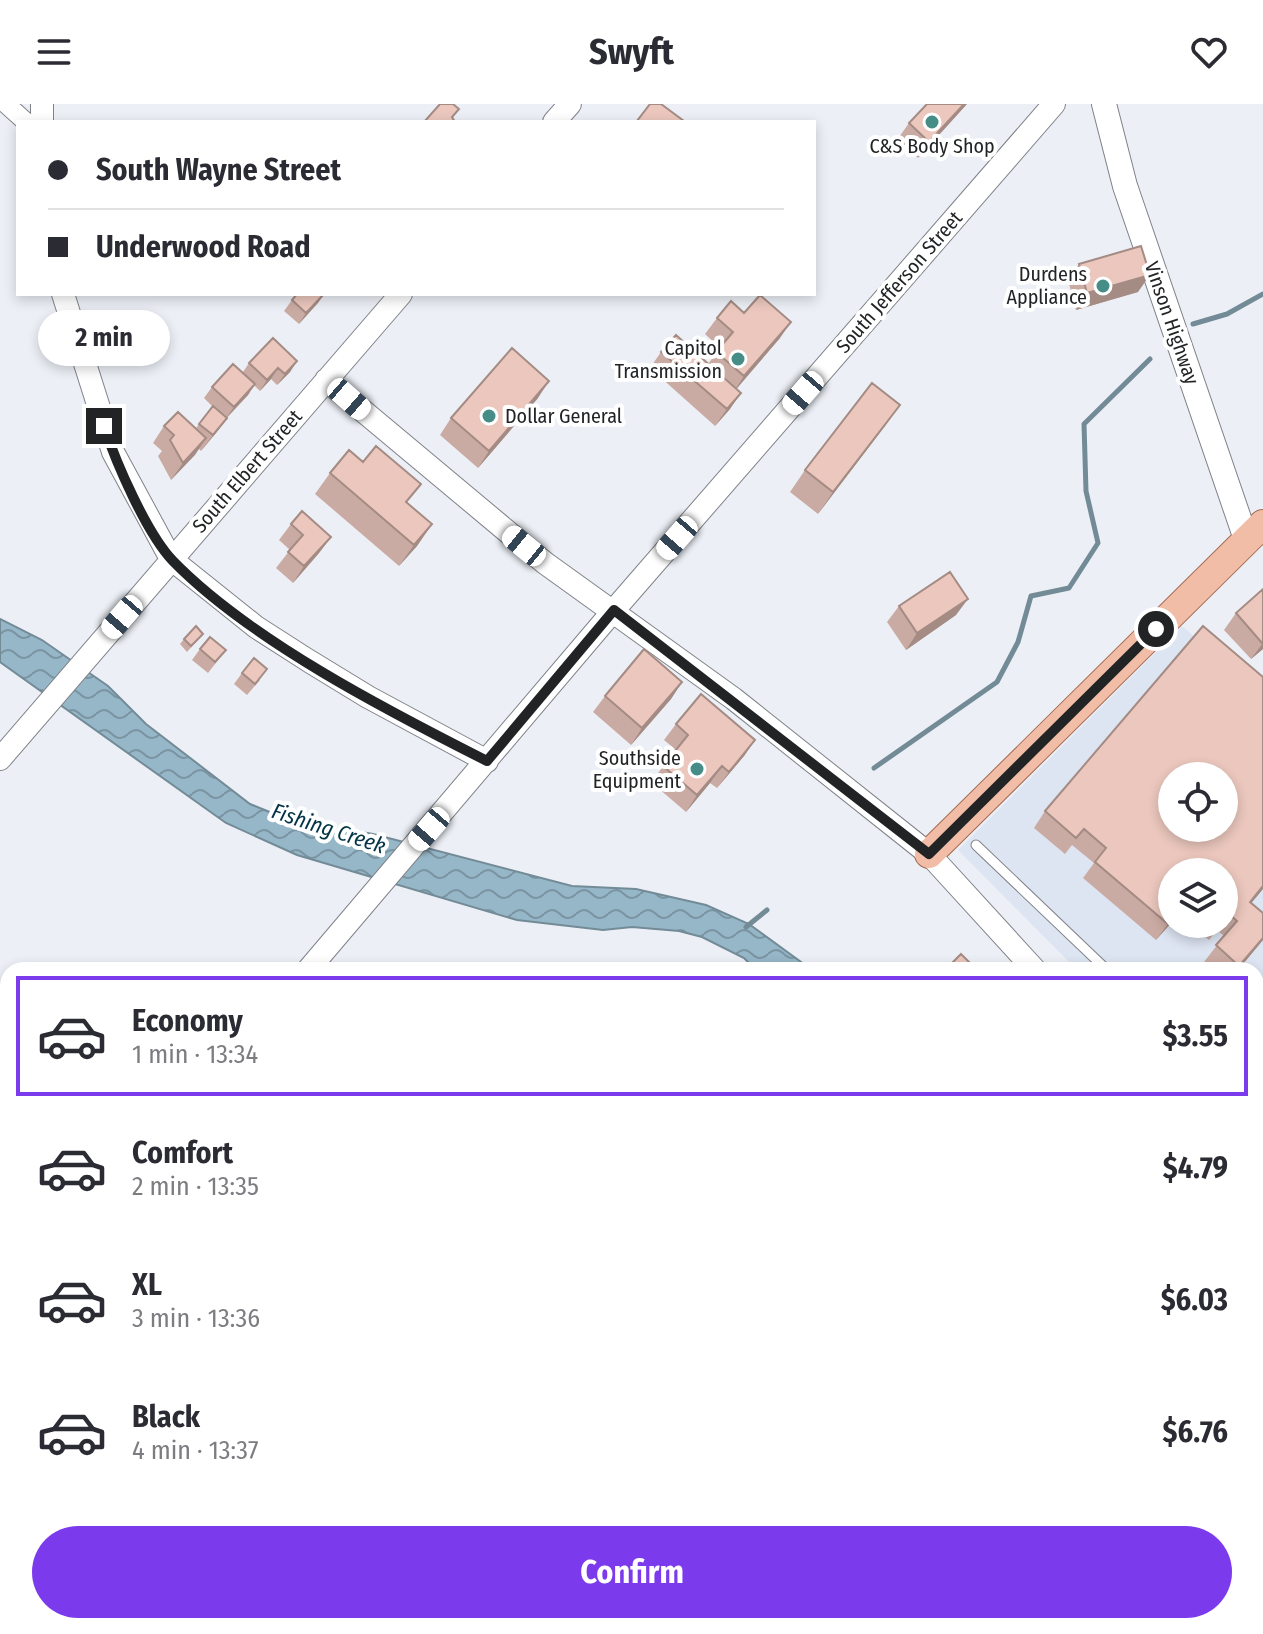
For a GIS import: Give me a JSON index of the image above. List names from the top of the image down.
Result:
{
  "streets": {
    "main road": ["Vinson Highway"],
    "street": ["South Jefferson Street", "South Elbert Street"]
  },
  "water": ["Fishing Creek"],
  "places": [
    "C&S Body Shop",
    "Durdens Appliance",
    "Capitol Transmission",
    "Dollar General",
    "Southside Equipment"
  ],
  "page": {
    "header": "Swyft",
    "banner": ["South Wayne Street", "Underwood Road"],
    "bubble": "2 min",
    "list": [
      {
        "name": "Economy",
        "note": "1 min · 13:34",
        "value": "$3.55"
      },
      {
        "name": "Comfort",
        "note": "2 min · 13:35",
        "value": "$4.79"
      },
      {
        "name": "XL",
        "note": "3 min · 13:36",
        "value": "$6.03"
      },
      {
        "name": "Black",
        "note": "4 min · 13:37",
        "value": "$6.76"
      }
    ],
    "buttons": "Confirm"
  }
}
